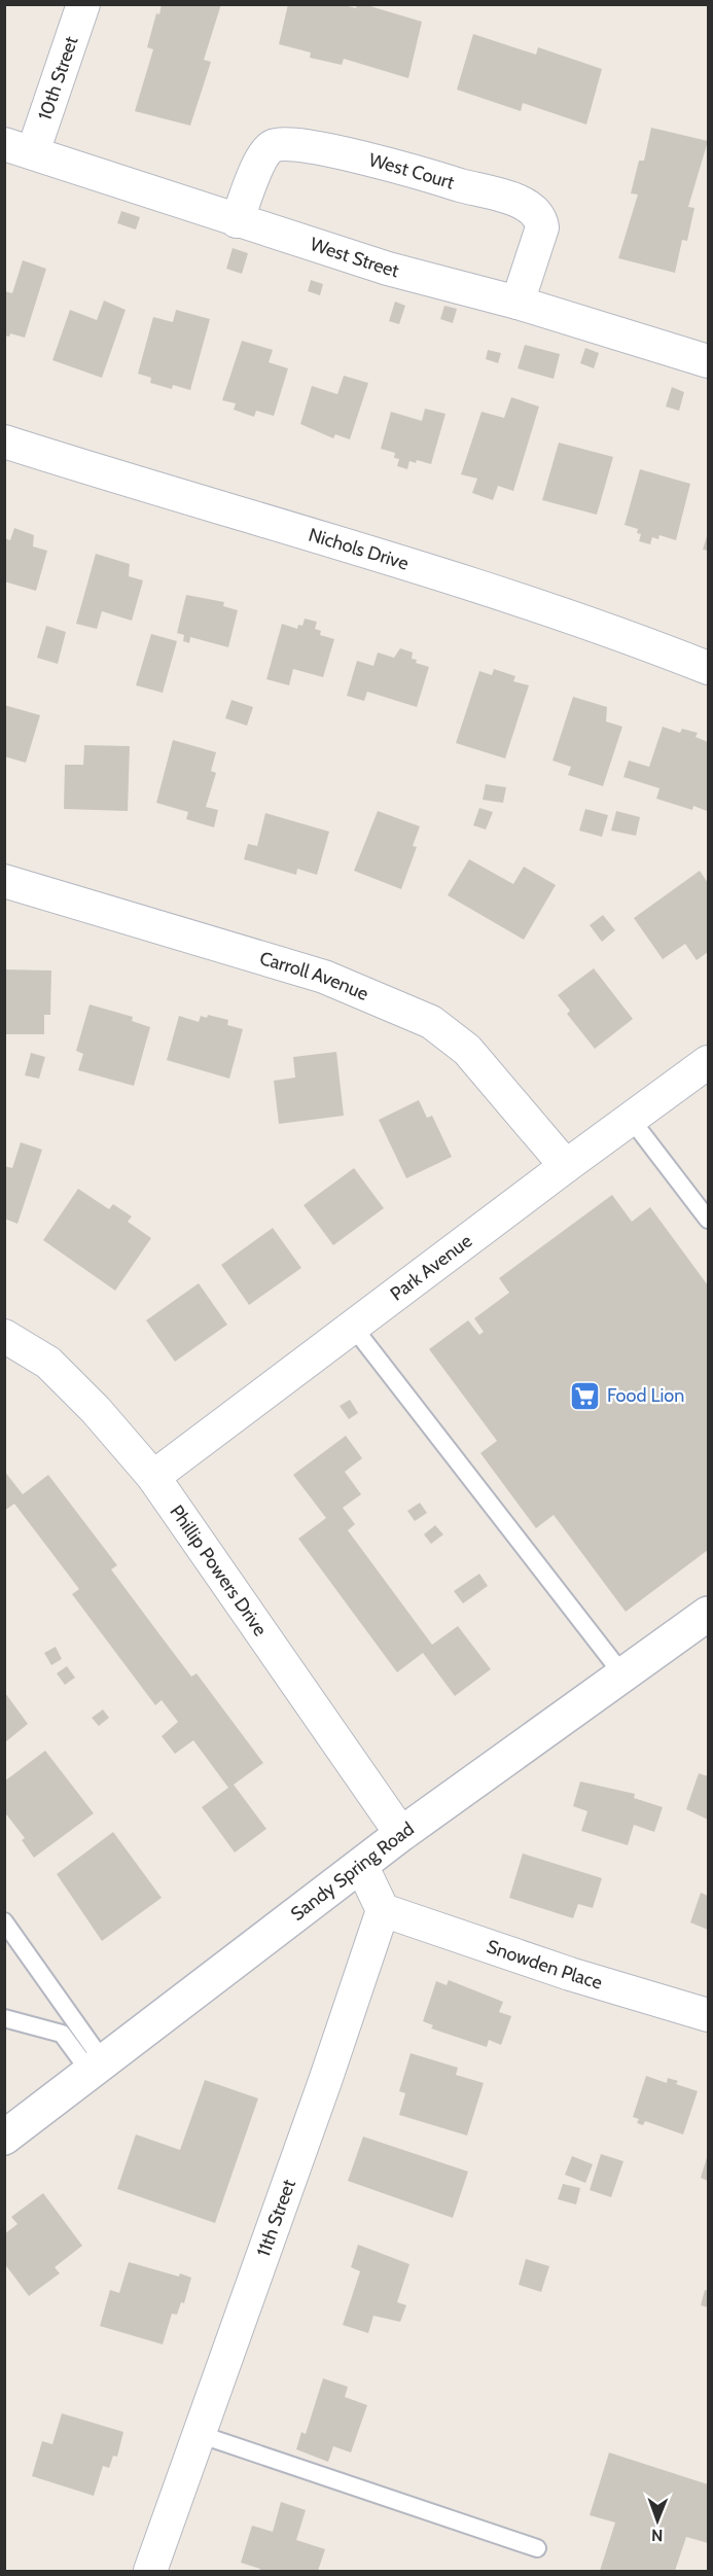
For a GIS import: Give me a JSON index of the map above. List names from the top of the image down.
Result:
{
  "streets": {
    "street": [
      "10th Street",
      "West Court",
      "West Street",
      "Nichols Drive",
      "Carroll Avenue",
      "Park Avenue",
      "Phillip Powers Drive",
      "Sandy Spring Road",
      "Snowden Place",
      "11th Street"
    ]
  },
  "crossings": [
    ["10th Street", "West Street"],
    ["West Court", "West Street"],
    ["Carroll Avenue", "Park Avenue"],
    ["Park Avenue", "Phillip Powers Drive"],
    ["Phillip Powers Drive", "Sandy Spring Road"],
    ["Snowden Place", "11th Street"]
  ],
  "places": {
    "supermarket": ["Food Lion"]
  },
  "north": "bottom"
}
